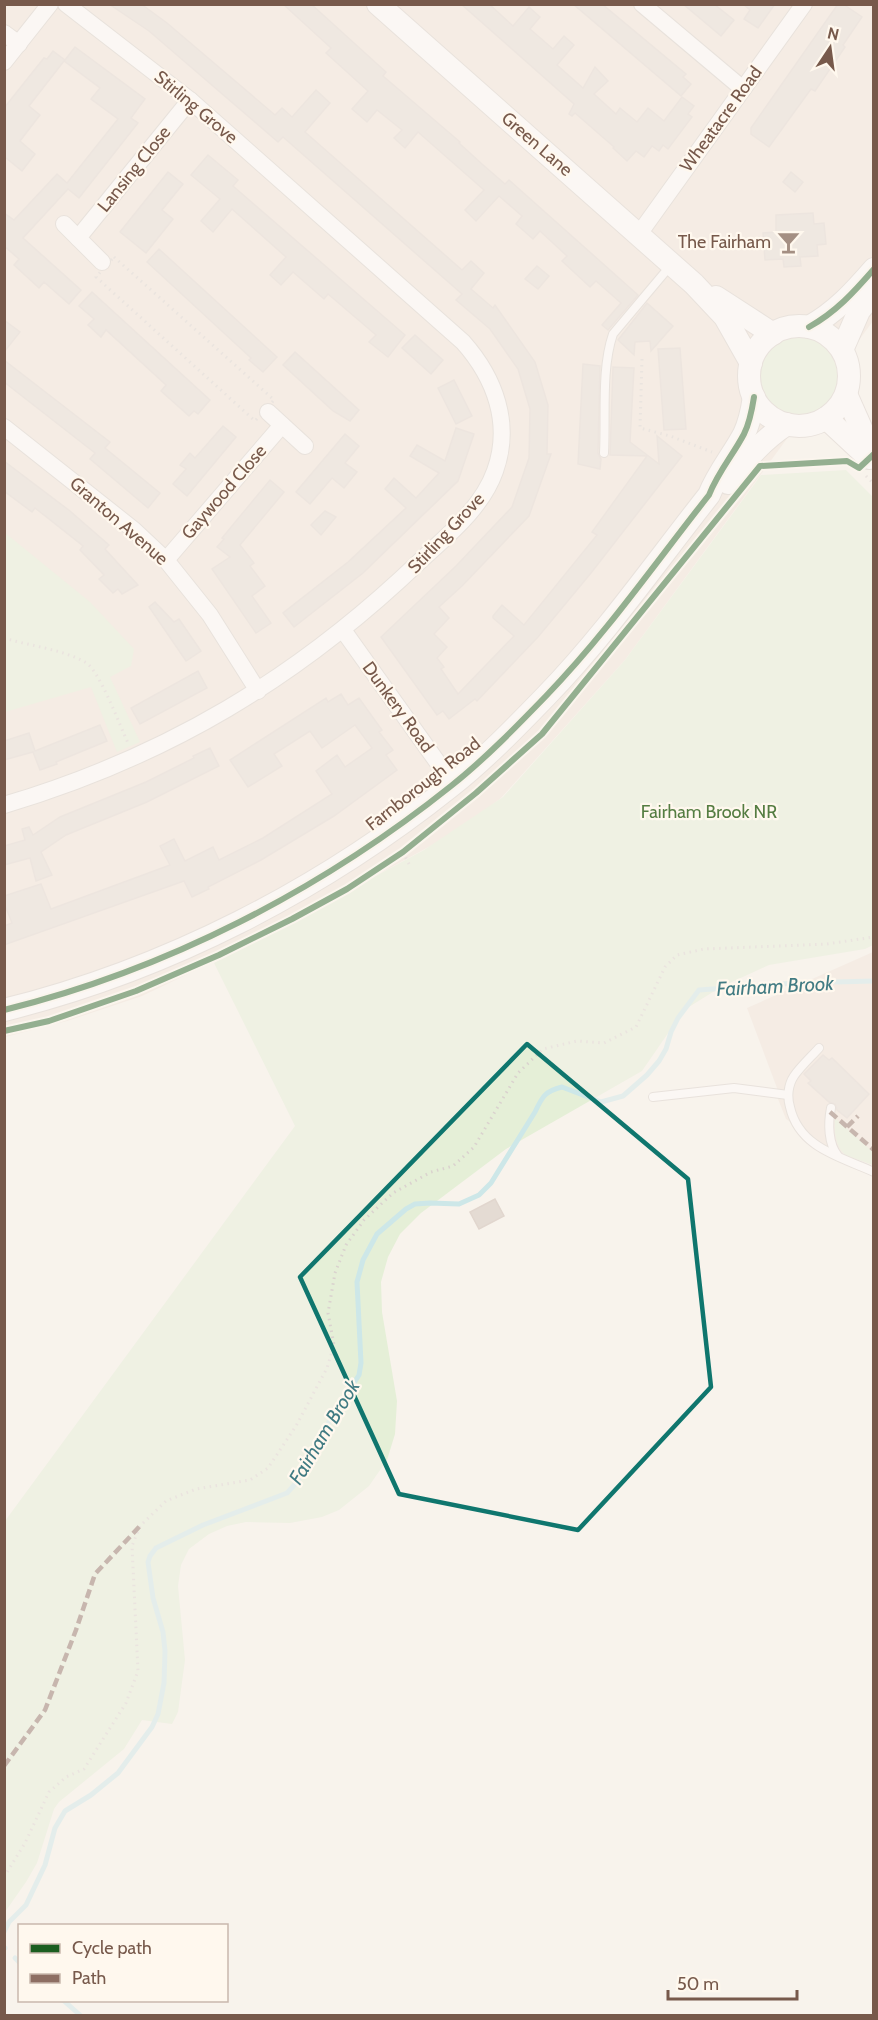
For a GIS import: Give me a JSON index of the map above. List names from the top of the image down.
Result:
{
  "streets": {
    "street": [
      "Stirling Grove",
      "Wheatacre Road",
      "Green Lane",
      "Lansing Close",
      "Gaywood Close",
      "Granton Avenue",
      "Dunkery Road",
      "Farnborough Road"
    ]
  },
  "crossings": [
    ["Stirling Grove", "Lansing Close"],
    ["Stirling Grove", "Granton Avenue"],
    ["Stirling Grove", "Dunkery Road"],
    ["Wheatacre Road", "Green Lane"],
    ["Green Lane", "Farnborough Road"],
    ["Gaywood Close", "Granton Avenue"],
    ["Dunkery Road", "Farnborough Road"]
  ],
  "water": ["Fairham Brook"],
  "parks": ["Fairham Brook NR"],
  "places": {
    "bar": ["The Fairham"]
  },
  "legend": ["Cycle path", "Path"],
  "scale_bar": "50 m",
  "north": "top"
}
